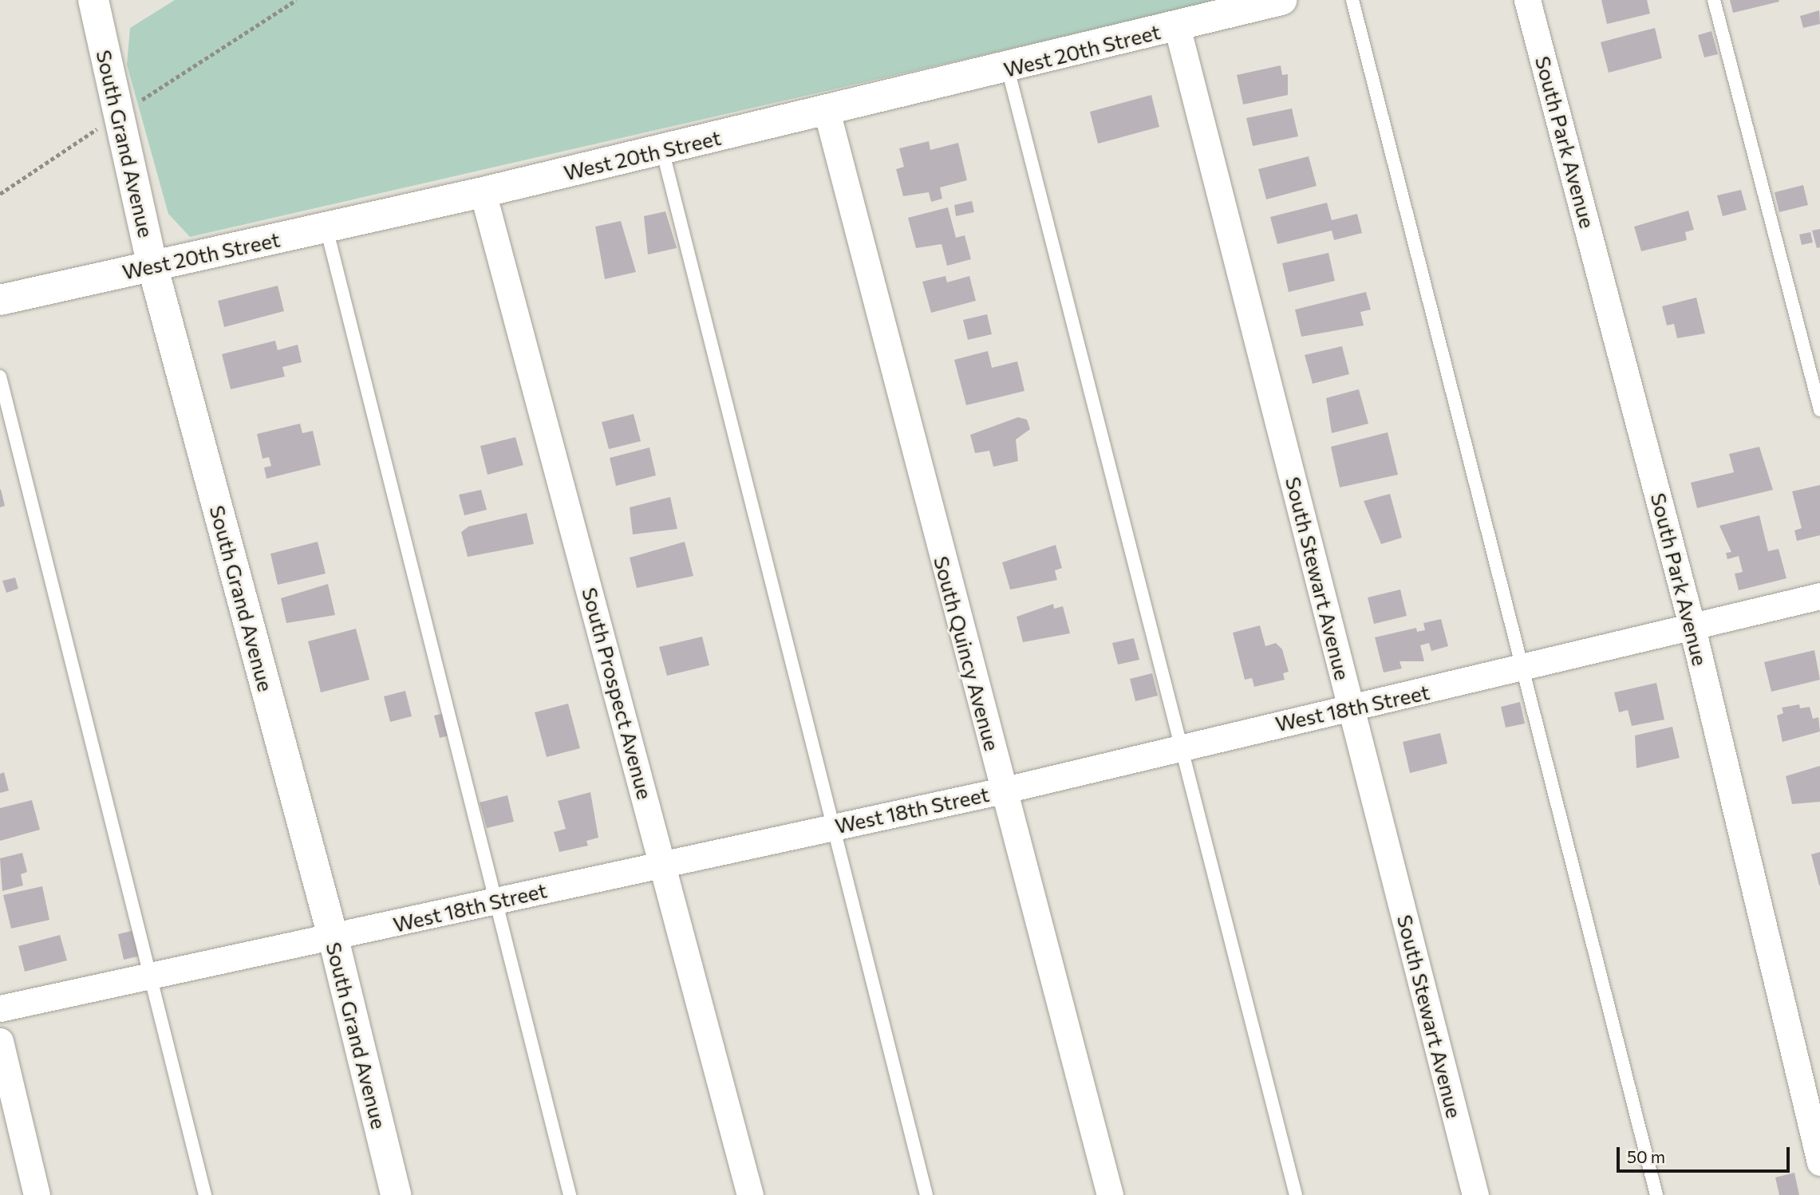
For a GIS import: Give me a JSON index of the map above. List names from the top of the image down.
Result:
{
  "streets": {
    "street": [
      "West 20th Street",
      "South Park Avenue",
      "South Grand Avenue",
      "South Stewart Avenue",
      "South Quincy Avenue",
      "South Prospect Avenue",
      "West 18th Street"
    ]
  },
  "crossings": [
    ["West 20th Street", "South Grand Avenue"],
    ["West 20th Street", "South Stewart Avenue"],
    ["West 20th Street", "South Quincy Avenue"],
    ["West 20th Street", "South Prospect Avenue"],
    ["South Park Avenue", "West 18th Street"],
    ["South Grand Avenue", "West 18th Street"],
    ["South Stewart Avenue", "West 18th Street"],
    ["South Quincy Avenue", "West 18th Street"],
    ["South Prospect Avenue", "West 18th Street"]
  ],
  "scale_bar": "50 m"
}
